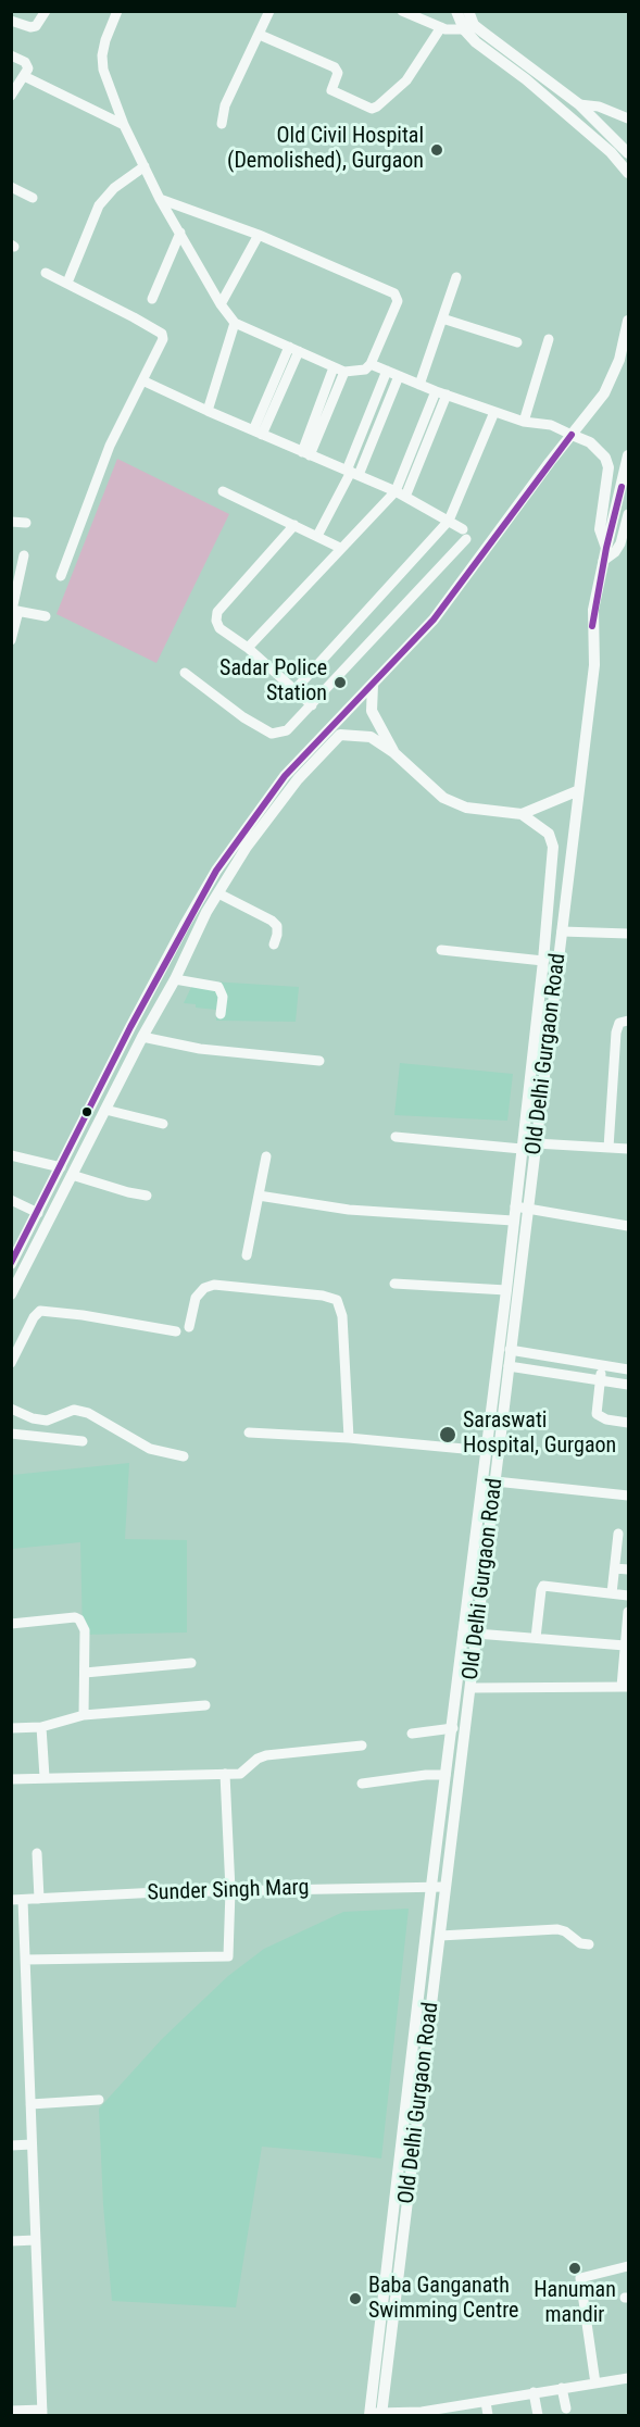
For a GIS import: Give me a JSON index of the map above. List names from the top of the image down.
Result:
{
  "streets": {
    "main road": ["Old Delhi Gurgaon Road"],
    "street": ["Sunder Singh Marg"]
  },
  "crossings": [
    ["Old Delhi Gurgaon Road", "Sunder Singh Marg"]
  ],
  "places": [
    "Old Civil Hospital (Demolished), Gurgaon",
    "Sadar Police Station",
    "Saraswati Hospital, Gurgaon",
    "Hanuman mandir",
    "Baba Ganganath Swimming Centre"
  ]
}
